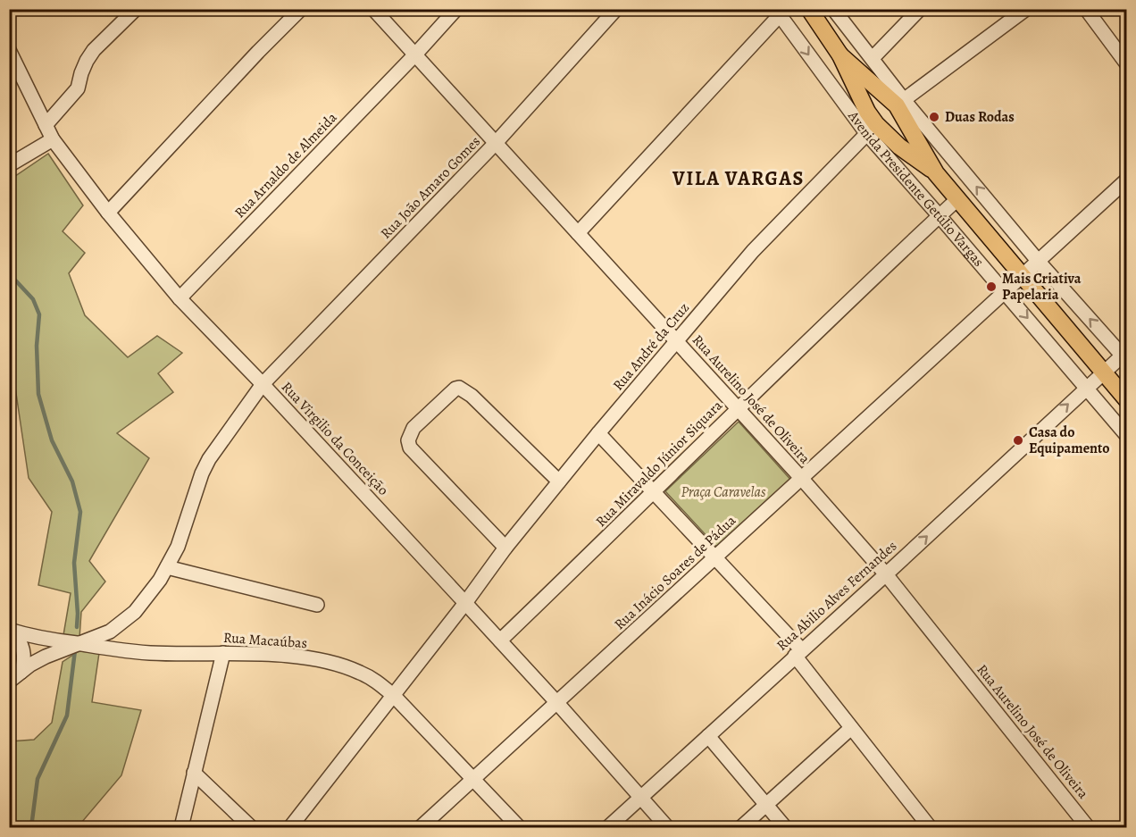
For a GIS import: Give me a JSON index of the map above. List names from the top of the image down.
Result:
{
  "streets": {
    "main road": ["Avenida Presidente Getúlio Vargas"],
    "street": [
      "Rua Arnaldo de Almeida",
      "Rua João Amaro Gomes",
      "Rua André da Cruz",
      "Rua Aurelino José de Oliveira",
      "Rua Virgilio da Conceição",
      "Rua Miravaldo Júnior Siquara",
      "Rua Inácio Soares de Pádua",
      "Rua Abilio Alves Fernandes",
      "Rua Macaúbas"
    ]
  },
  "crossings": [
    ["Rua Arnaldo de Almeida", "Rua Aurelino José de Oliveira"],
    ["Rua Arnaldo de Almeida", "Rua Virgilio da Conceição"],
    ["Rua João Amaro Gomes", "Rua Aurelino José de Oliveira"],
    ["Rua João Amaro Gomes", "Rua Virgilio da Conceição"],
    ["Rua João Amaro Gomes", "Rua Macaúbas"],
    ["Avenida Presidente Getúlio Vargas", "Rua André da Cruz"],
    ["Avenida Presidente Getúlio Vargas", "Rua Miravaldo Júnior Siquara"],
    ["Avenida Presidente Getúlio Vargas", "Rua Inácio Soares de Pádua"],
    ["Avenida Presidente Getúlio Vargas", "Rua Abilio Alves Fernandes"],
    ["Rua André da Cruz", "Rua Aurelino José de Oliveira"],
    ["Rua André da Cruz", "Rua Virgilio da Conceição"],
    ["Rua André da Cruz", "Rua Macaúbas"],
    ["Rua Aurelino José de Oliveira", "Rua Miravaldo Júnior Siquara"],
    ["Rua Aurelino José de Oliveira", "Rua Inácio Soares de Pádua"],
    ["Rua Aurelino José de Oliveira", "Rua Abilio Alves Fernandes"],
    ["Rua Virgilio da Conceição", "Rua Miravaldo Júnior Siquara"],
    ["Rua Virgilio da Conceição", "Rua Inácio Soares de Pádua"],
    ["Rua Virgilio da Conceição", "Rua Abilio Alves Fernandes"],
    ["Rua Inácio Soares de Pádua", "Rua Macaúbas"]
  ],
  "one_way": ["Rua Abilio Alves Fernandes"],
  "districts": ["VILA VARGAS"],
  "parks": ["Praça Caravelas"],
  "places": ["Duas Rodas", "Mais Criativa Papelaria", "Casa do Equipamento"]
}
